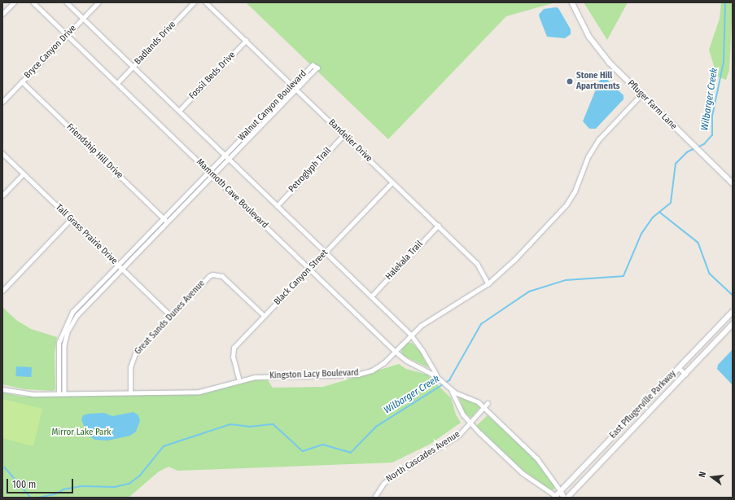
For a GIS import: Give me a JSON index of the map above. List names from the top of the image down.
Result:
{
  "streets": {
    "main road": ["East Pflugerville Parkway"],
    "street": [
      "Badlands Drive",
      "Bryce Canyon Drive",
      "Fossil Beds Drive",
      "Pfluger Farm Lane",
      "Walnut Canyon Boulevard",
      "Bandelier Drive",
      "Friendship Hill Drive",
      "Petroglyph Trail",
      "Mammoth Cave Boulevard",
      "Tall Grass Prairie Drive",
      "Halekala Trail",
      "Black Canyon Street",
      "Great Sands Dunes Avenue",
      "Kingston Lacy Boulevard",
      "North Cascades Avenue"
    ]
  },
  "crossings": [
    ["Badlands Drive", "Mammoth Cave Boulevard"],
    ["Bryce Canyon Drive", "Friendship Hill Drive"],
    ["Bryce Canyon Drive", "Mammoth Cave Boulevard"],
    ["Fossil Beds Drive", "Bandelier Drive"],
    ["Fossil Beds Drive", "Mammoth Cave Boulevard"],
    ["Pfluger Farm Lane", "Kingston Lacy Boulevard"],
    ["Walnut Canyon Boulevard", "Bandelier Drive"],
    ["Walnut Canyon Boulevard", "Friendship Hill Drive"],
    ["Walnut Canyon Boulevard", "Mammoth Cave Boulevard"],
    ["Walnut Canyon Boulevard", "Tall Grass Prairie Drive"],
    ["Walnut Canyon Boulevard", "Kingston Lacy Boulevard"],
    ["Bandelier Drive", "Petroglyph Trail"],
    ["Bandelier Drive", "Halekala Trail"],
    ["Bandelier Drive", "Black Canyon Street"],
    ["Bandelier Drive", "Kingston Lacy Boulevard"],
    ["Petroglyph Trail", "Mammoth Cave Boulevard"],
    ["Mammoth Cave Boulevard", "Halekala Trail"],
    ["Mammoth Cave Boulevard", "Black Canyon Street"],
    ["Mammoth Cave Boulevard", "Kingston Lacy Boulevard"],
    ["Mammoth Cave Boulevard", "East Pflugerville Parkway"],
    ["Mammoth Cave Boulevard", "North Cascades Avenue"],
    ["Tall Grass Prairie Drive", "Great Sands Dunes Avenue"],
    ["Black Canyon Street", "Great Sands Dunes Avenue"],
    ["Black Canyon Street", "Kingston Lacy Boulevard"],
    ["Great Sands Dunes Avenue", "Kingston Lacy Boulevard"]
  ],
  "water": ["Wilbarger Creek"],
  "parks": ["Mirror Lake Park"],
  "places": ["Stone Hill Apartments"],
  "scale_bar": "100 m",
  "north": "left"
}
